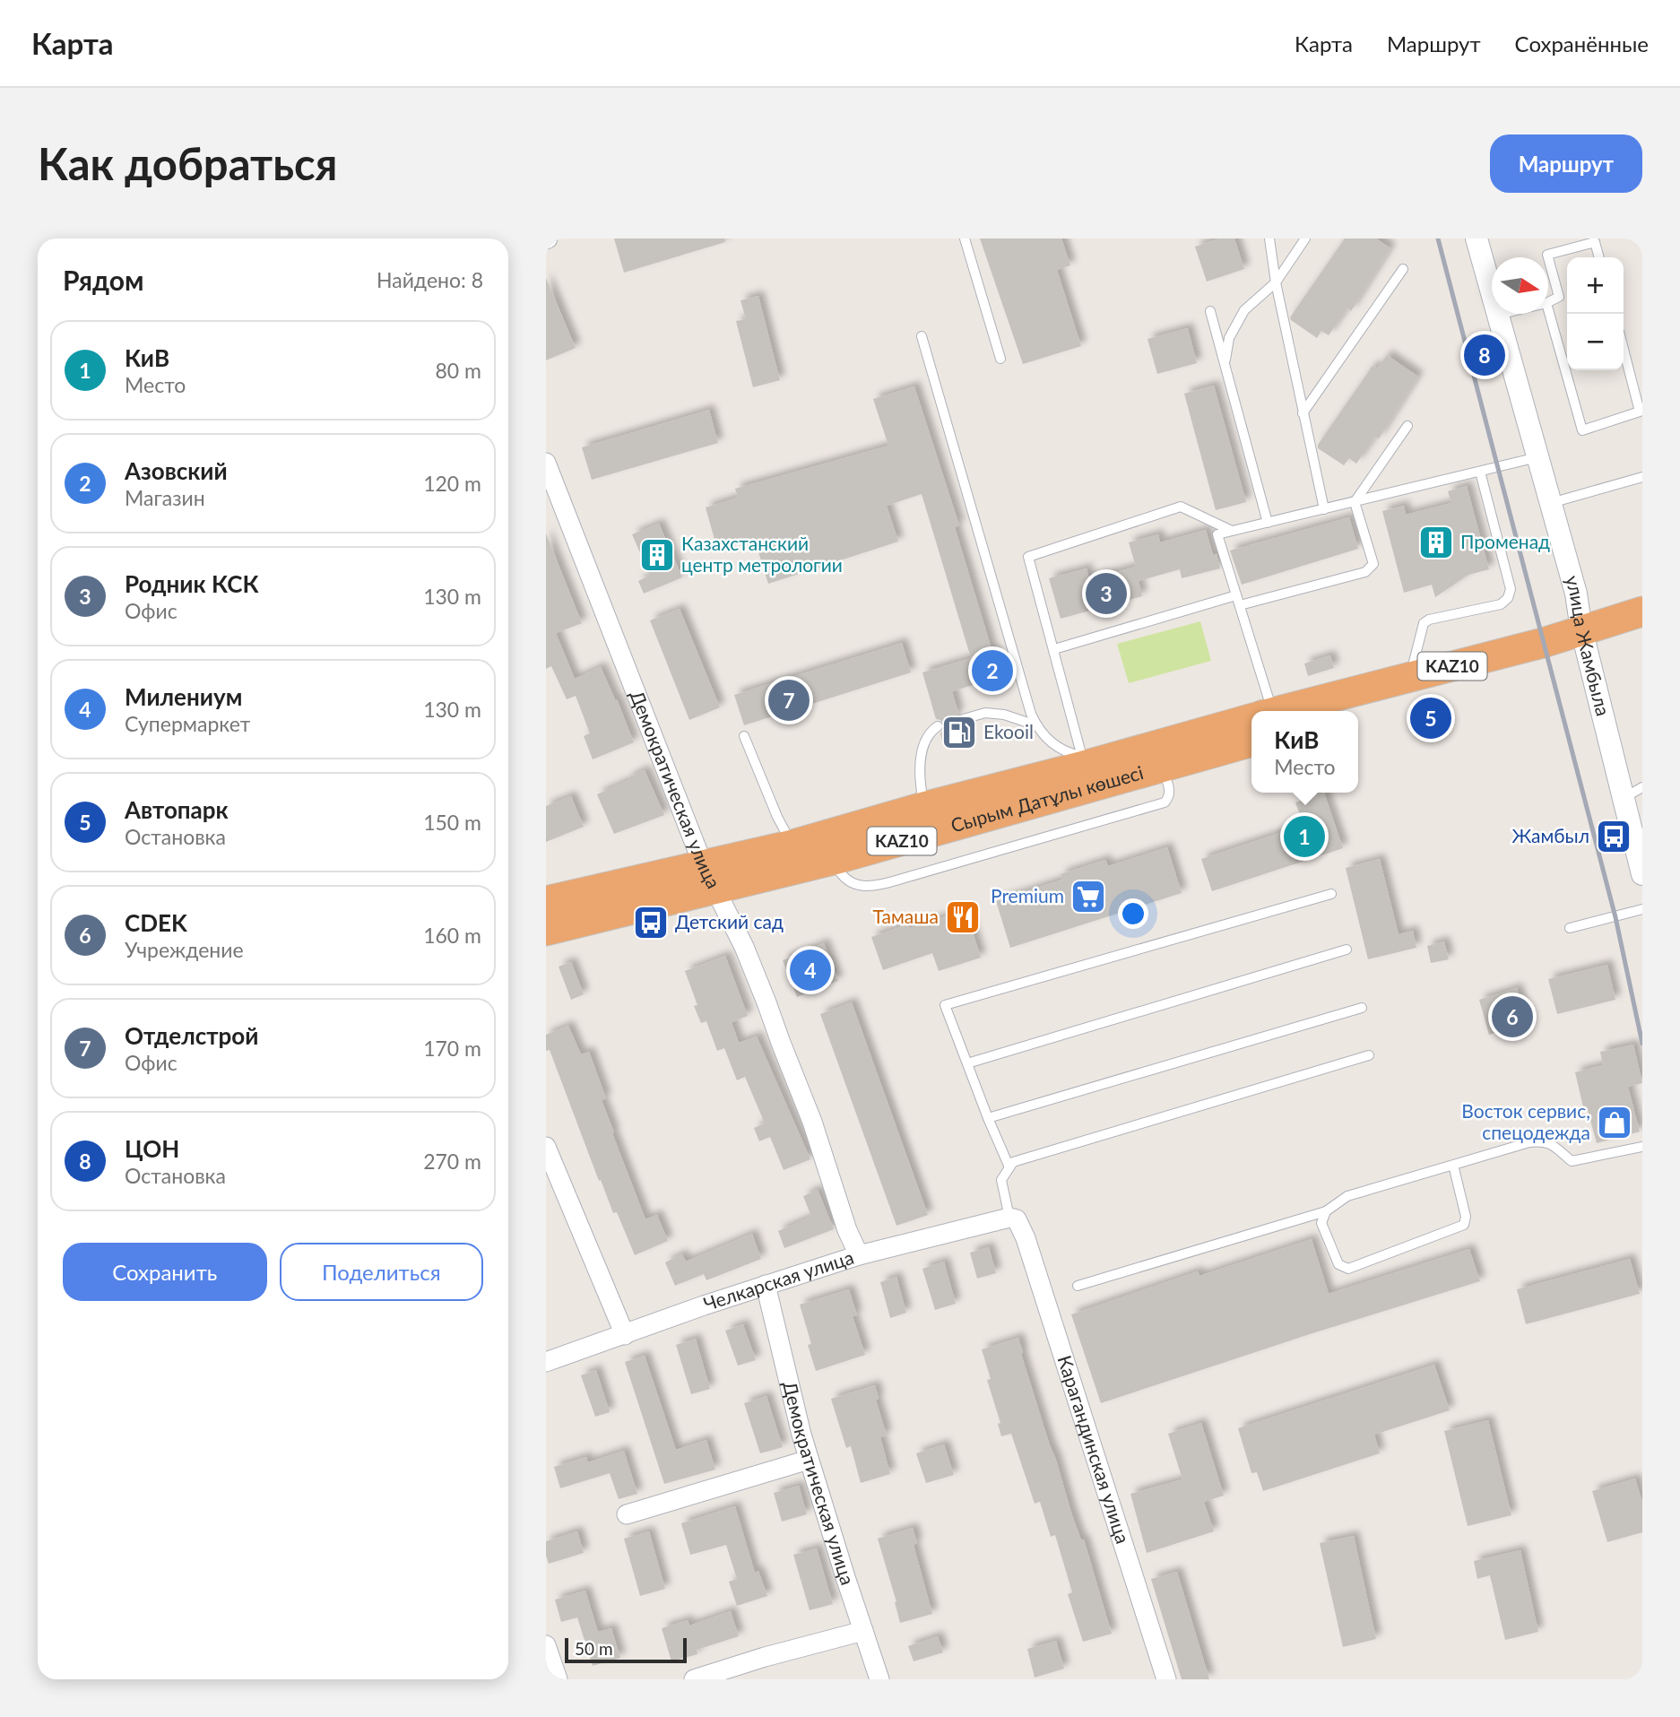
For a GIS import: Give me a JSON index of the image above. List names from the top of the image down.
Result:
{
  "streets": {
    "highway": ["KAZ10", "Сырым Датұлы көшесі"],
    "street": [
      "улица Жамбыла",
      "Демократическая улица",
      "Челкарская улица",
      "Карагандинская улица"
    ]
  },
  "crossings": [
    ["улица Жамбыла", "Сырым Датұлы көшесі"],
    ["Демократическая улица", "Сырым Датұлы көшесі"],
    ["Демократическая улица", "Челкарская улица"],
    ["Челкарская улица", "Карагандинская улица"]
  ],
  "places": {
    "building": ["Променад", "Казахстанский центр метрологии"],
    "fuel station": ["Ekooil"],
    "bus stop": ["Жамбыл", "Детский сад"],
    "supermarket": ["Premium"],
    "restaurant": ["Тамаша"],
    "shop": ["Восток сервис, спецодежда"]
  },
  "scale_bar": "50 m",
  "north": "right",
  "page": {
    "header": "Карта",
    "nav": ["Карта", "Маршрут", "Сохранённые"],
    "buttons": [
      "Маршрут",
      ["Сохранить", "Поделиться"]
    ],
    "title": "Как добраться",
    "heading": ["Рядом", "Найдено: 8"],
    "map_buttons": ["+", "−"],
    "list": [
      {
        "mark": "1",
        "name": "КиВ",
        "note": "Место",
        "value": "80 m"
      },
      {
        "mark": "2",
        "name": "Азовский",
        "note": "Магазин",
        "value": "120 m"
      },
      {
        "mark": "3",
        "name": "Родник КСК",
        "note": "Офис",
        "value": "130 m"
      },
      {
        "mark": "4",
        "name": "Милениум",
        "note": "Супермаркет",
        "value": "130 m"
      },
      {
        "mark": "5",
        "name": "Автопарк",
        "note": "Остановка",
        "value": "150 m"
      },
      {
        "mark": "6",
        "name": "CDEK",
        "note": "Учреждение",
        "value": "160 m"
      },
      {
        "mark": "7",
        "name": "Отделстрой",
        "note": "Офис",
        "value": "170 m"
      },
      {
        "mark": "8",
        "name": "ЦОН",
        "note": "Остановка",
        "value": "270 m"
      }
    ],
    "pins": [
      "8",
      "3",
      "2",
      "7",
      "5",
      "1",
      "4",
      "6"
    ],
    "popup": ["КиВ", "Место"],
    "scale": "50 m"
  }
}
